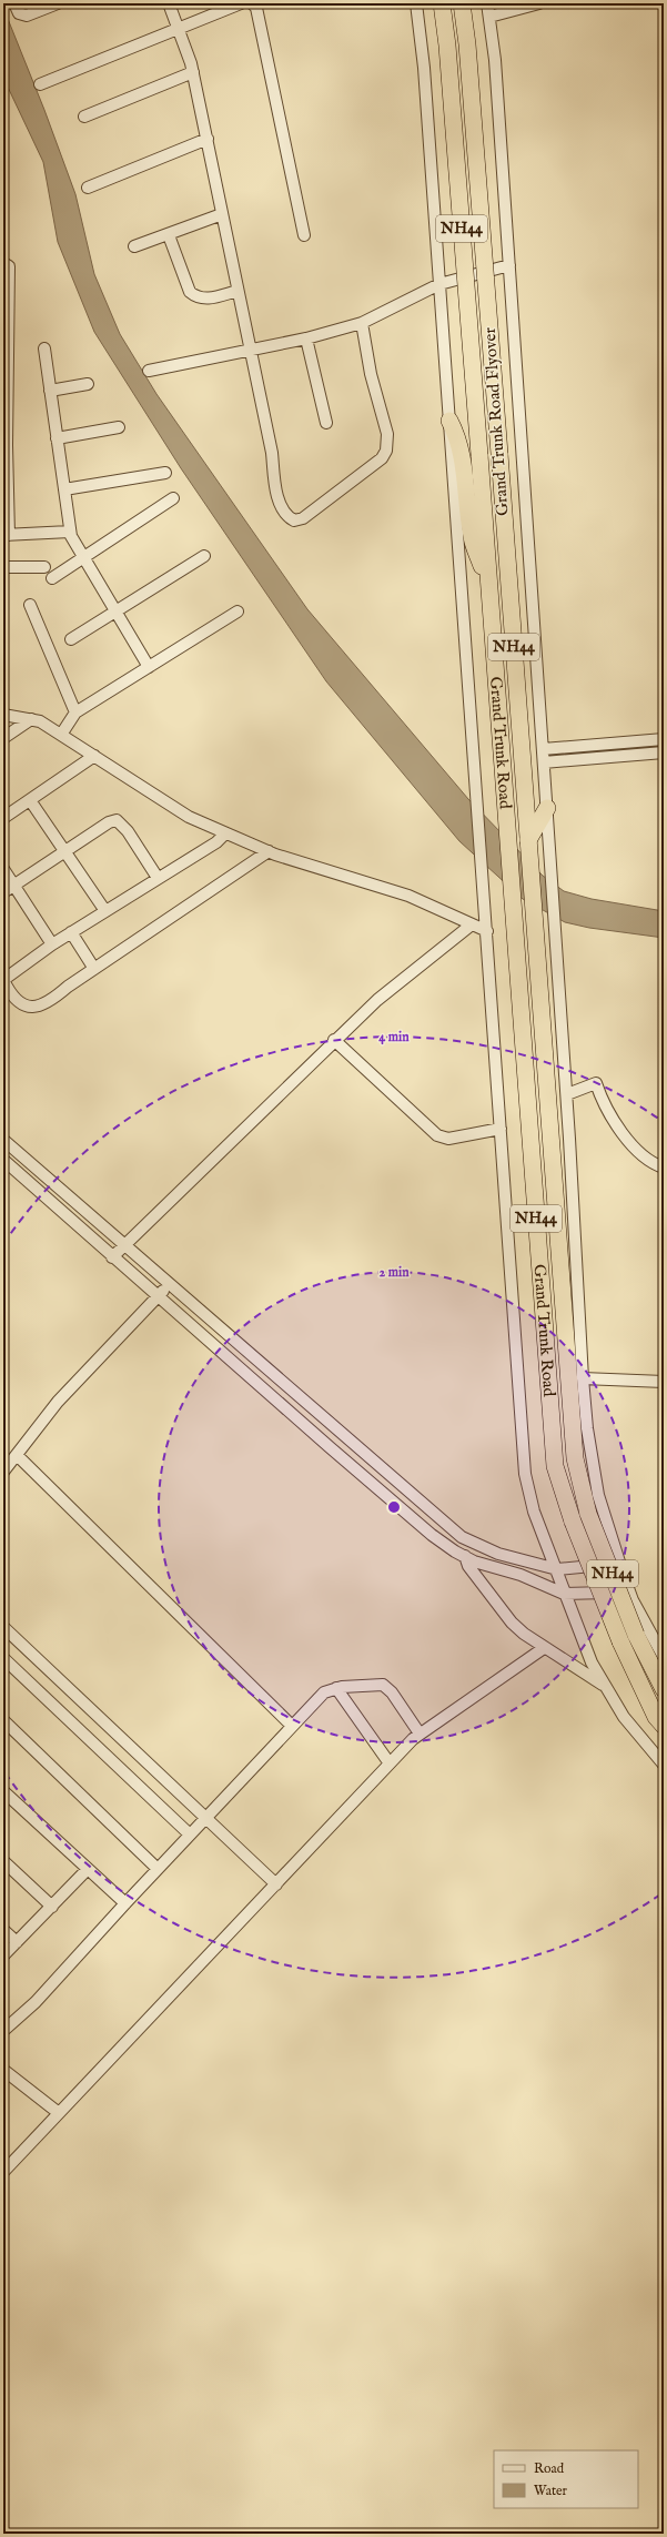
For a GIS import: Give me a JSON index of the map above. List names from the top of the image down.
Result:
{
  "streets": {
    "highway": ["NH44", "Grand Trunk Road Flyover", "Grand Trunk Road"]
  },
  "crossings": [
    ["Grand Trunk Road Flyover", "Grand Trunk Road"]
  ],
  "legend": ["Road", "Water"],
  "rings": ["4 min", "2 min"]
}
